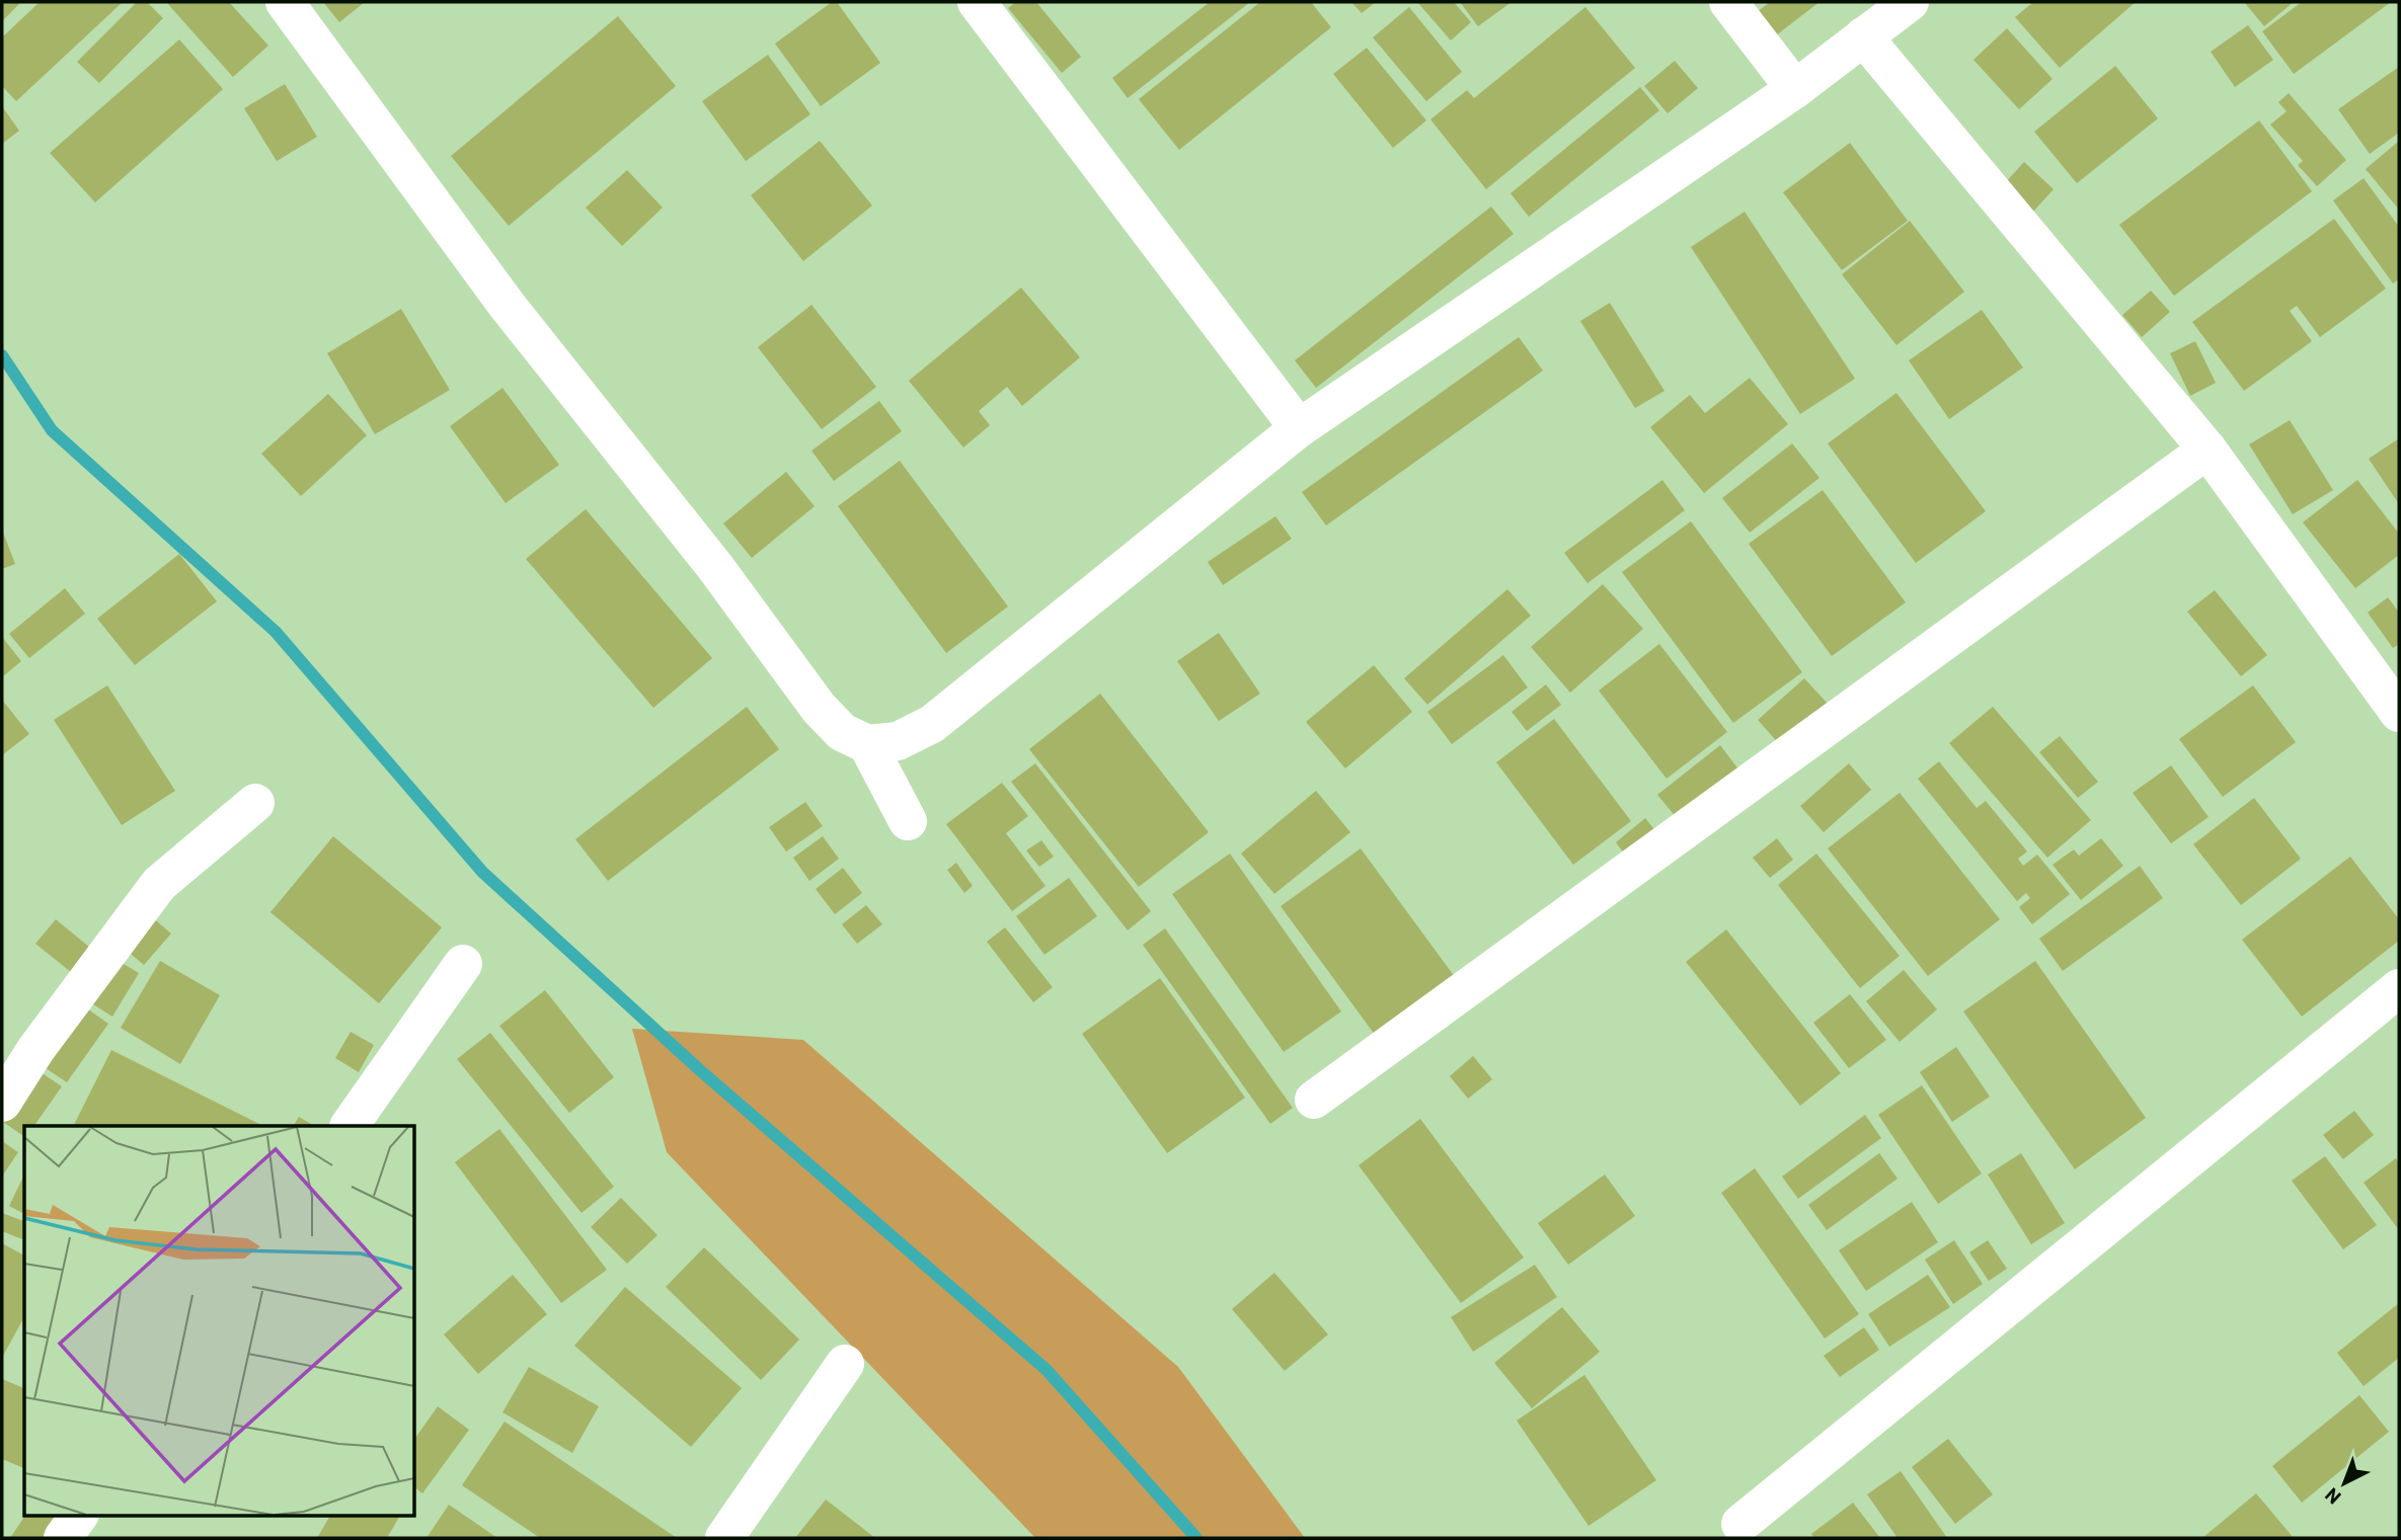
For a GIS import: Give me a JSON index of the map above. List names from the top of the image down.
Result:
{
  "north": "bottom left"
}
